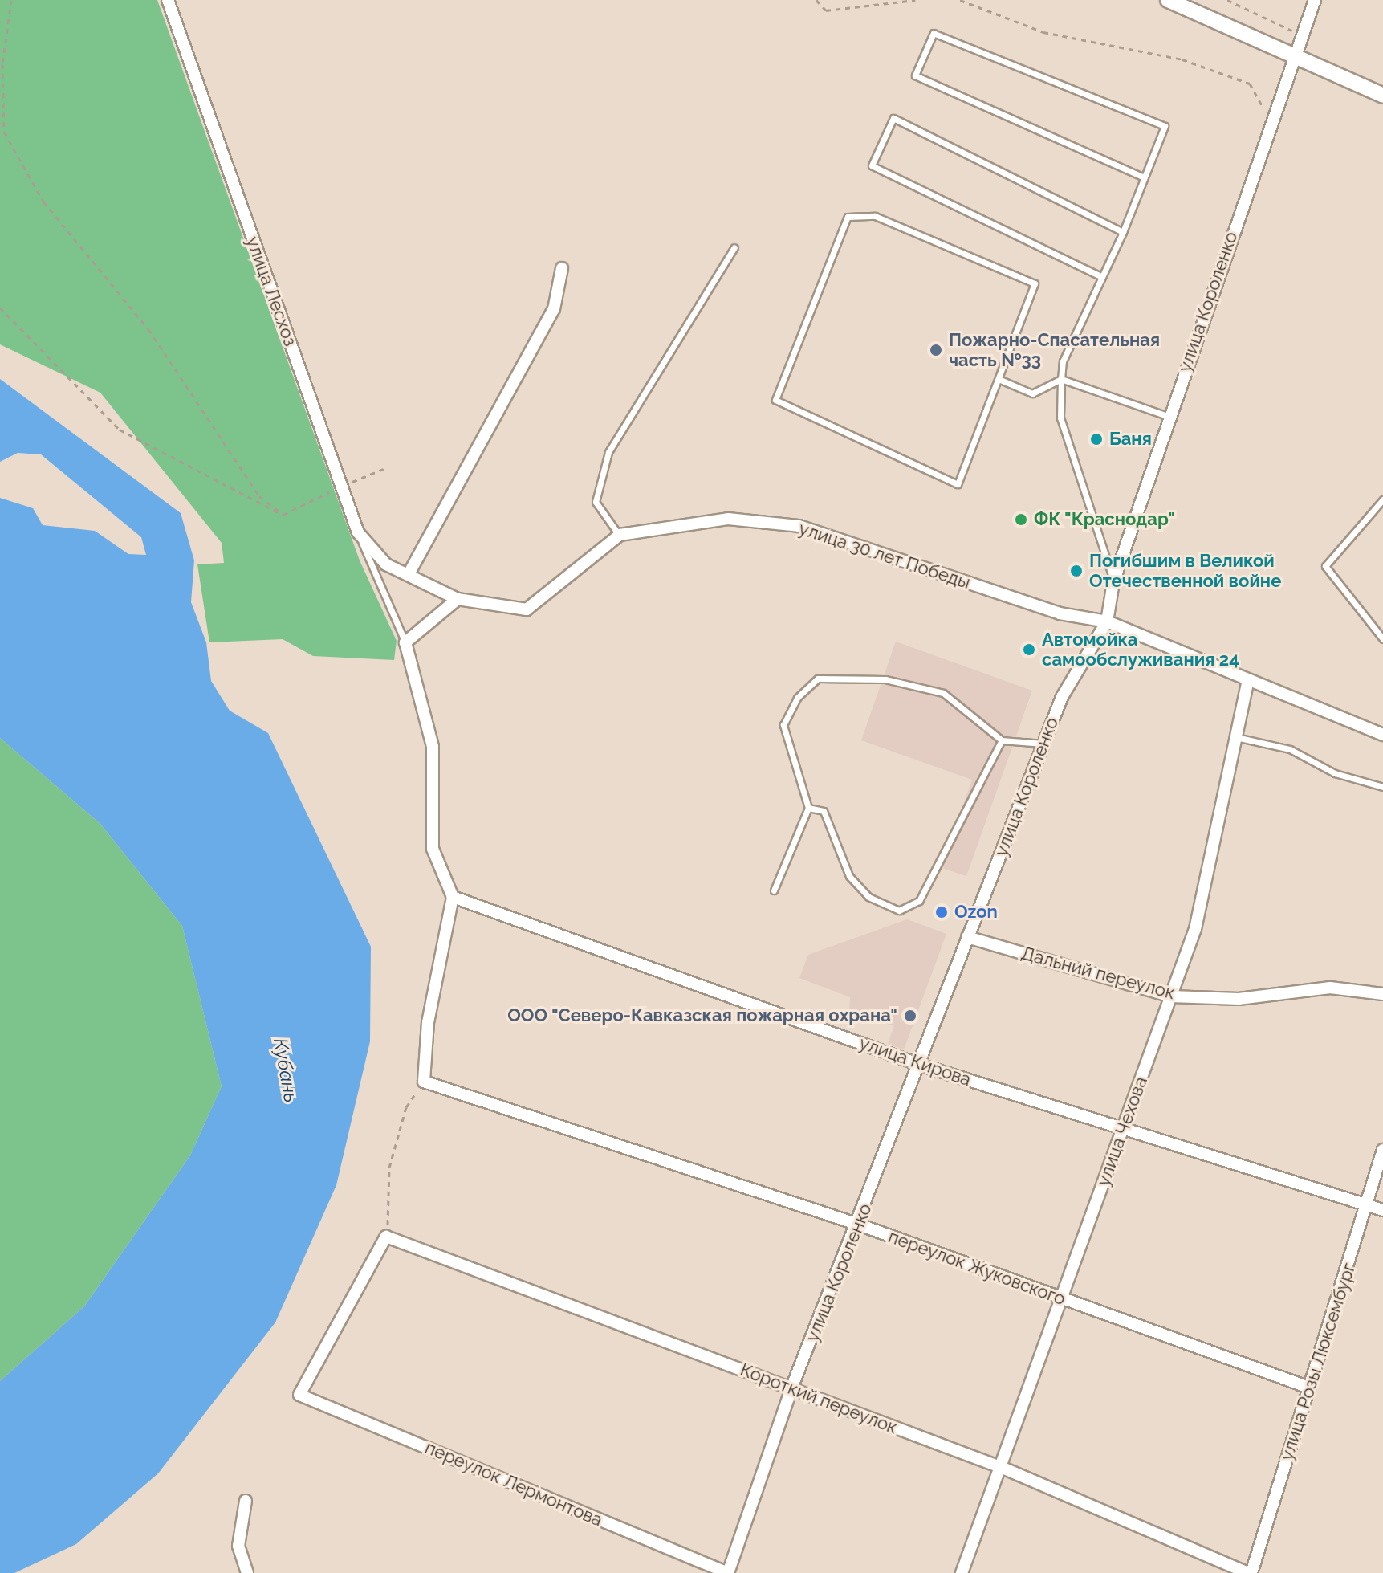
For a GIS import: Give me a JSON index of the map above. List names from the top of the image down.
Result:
{
  "streets": {
    "street": [
      "улица Лесхоз",
      "улица Короленко",
      "улица 30 лет Победы",
      "Дальний переулок",
      "улица Кирова",
      "улица Чехова",
      "переулок Жуковского",
      "улица Розы Люксембург",
      "Короткий переулок",
      "переулок Лермонтова"
    ]
  },
  "crossings": [
    ["улица Короленко", "улица 30 лет Победы"],
    ["улица Короленко", "Дальний переулок"],
    ["улица Короленко", "улица Кирова"],
    ["улица Короленко", "переулок Жуковского"],
    ["улица Короленко", "Короткий переулок"],
    ["улица Короленко", "переулок Лермонтова"],
    ["улица 30 лет Победы", "улица Чехова"],
    ["Дальний переулок", "улица Чехова"],
    ["улица Кирова", "улица Чехова"],
    ["улица Кирова", "улица Розы Люксембург"],
    ["улица Чехова", "переулок Жуковского"],
    ["улица Чехова", "Короткий переулок"],
    ["переулок Жуковского", "улица Розы Люксембург"],
    ["улица Розы Люксембург", "Короткий переулок"],
    ["Короткий переулок", "переулок Лермонтова"]
  ],
  "water": ["Кубань"],
  "places": [
    "Пожарно-Спасательная часть №33",
    "Баня",
    "ФК \"Краснодар\"",
    "Погибшим в Великой Отечественной войне",
    "Автомойка самообслуживания 24",
    "Ozon",
    "ООО \"Северо-Кавказская пожарная охрана\""
  ]
}
